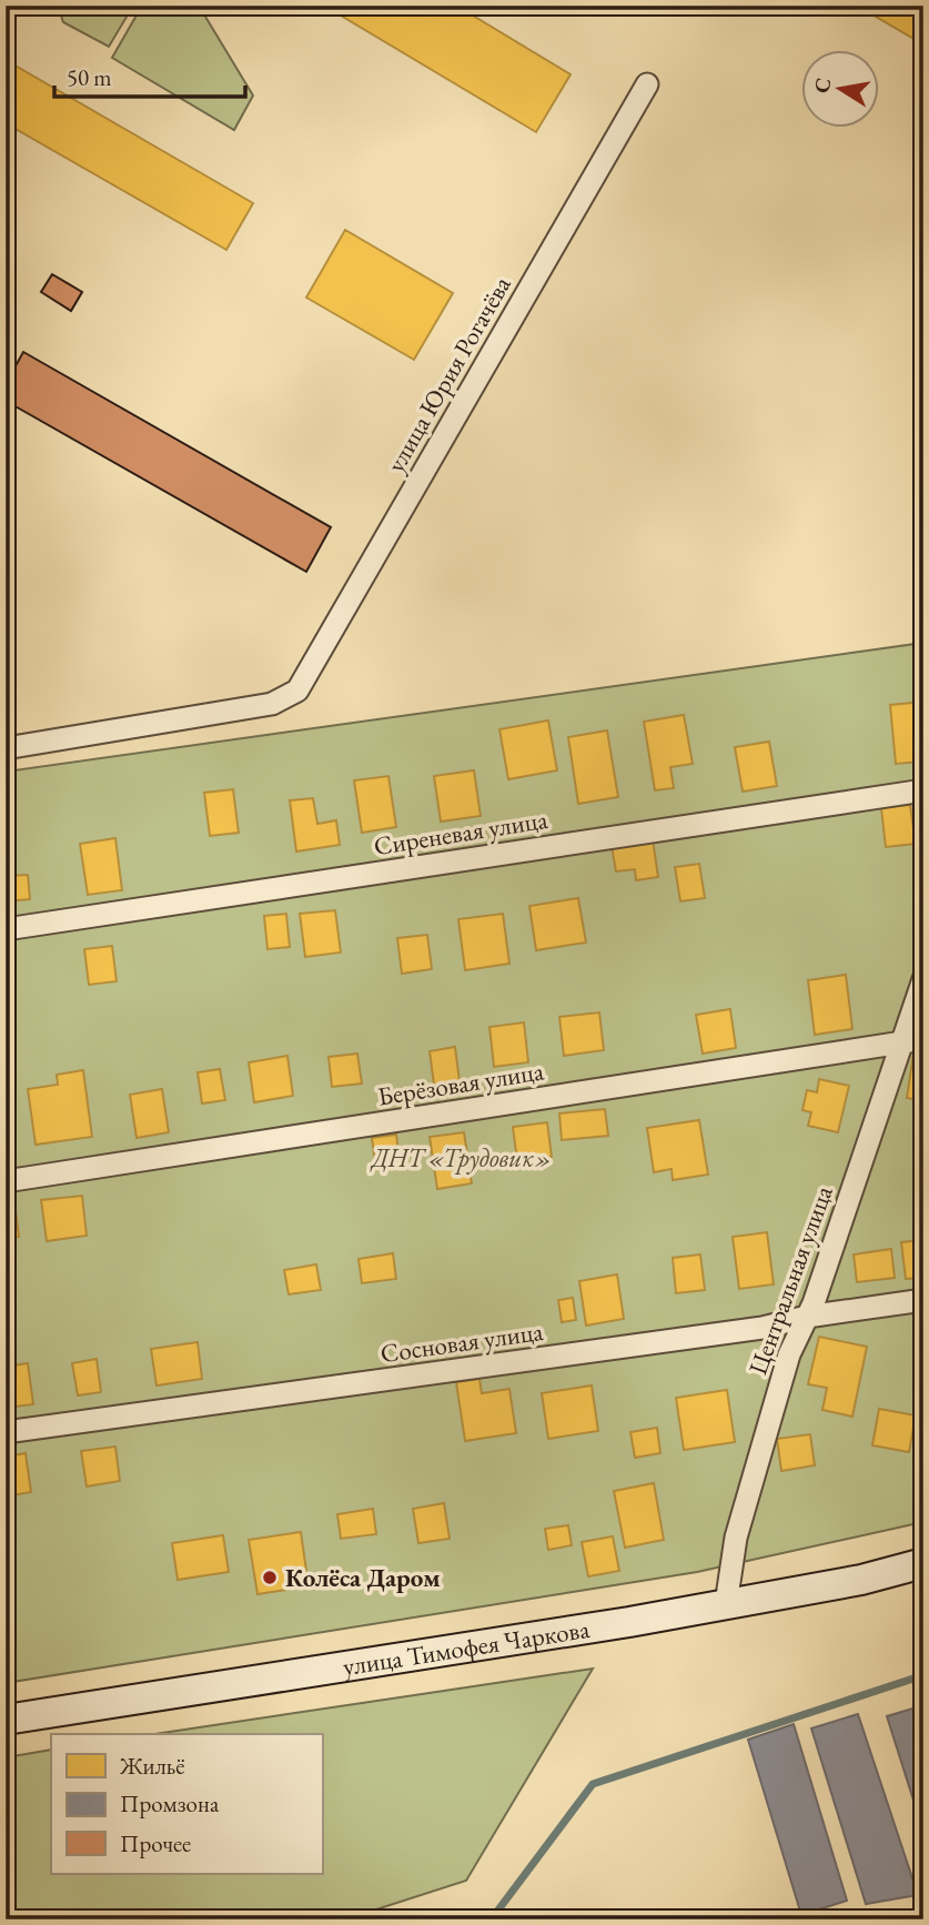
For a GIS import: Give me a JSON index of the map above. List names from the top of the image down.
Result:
{
  "streets": {
    "main road": ["улица Тимофея Чаркова"],
    "street": [
      "улица Юрия Рогачёва",
      "Сиреневая улица",
      "Берёзовая улица",
      "Центральная улица",
      "Сосновая улица"
    ]
  },
  "crossings": [
    ["Берёзовая улица", "Центральная улица"],
    ["Центральная улица", "Сосновая улица"],
    ["Центральная улица", "улица Тимофея Чаркова"]
  ],
  "parks": ["ДНТ «Трудовик»"],
  "places": ["Колёса Даром"],
  "legend": ["Жильё", "Промзона", "Прочее"],
  "scale_bar": "50 m",
  "north": "left"
}
